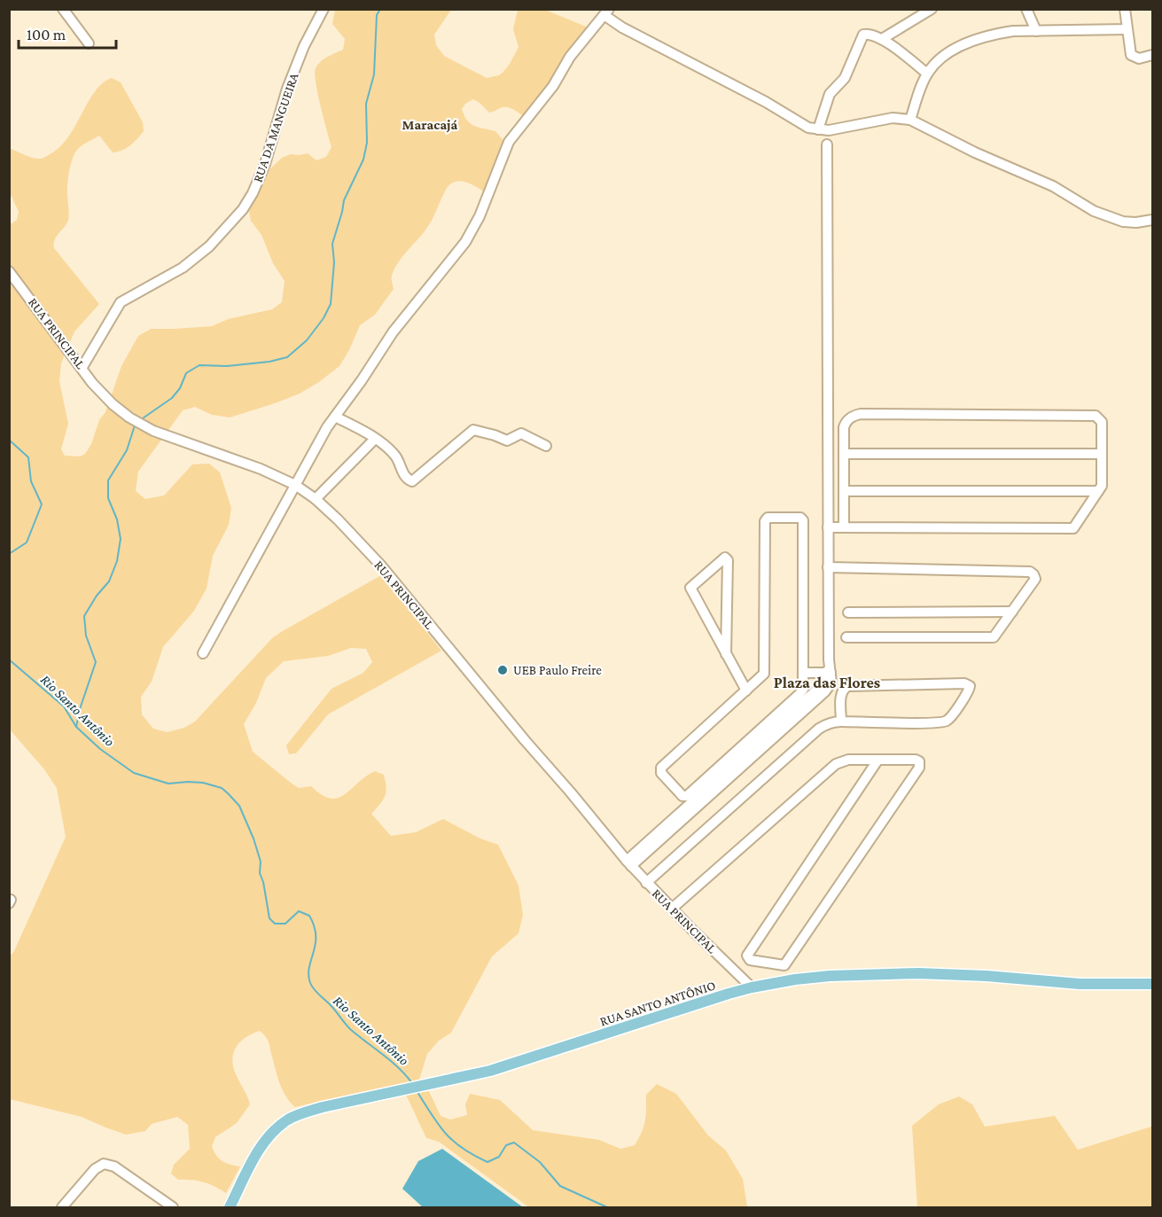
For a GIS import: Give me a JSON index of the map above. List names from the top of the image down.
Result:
{
  "streets": {
    "main road": ["RUA SANTO ANTÔNIO"],
    "street": ["RUA DA MANGUEIRA", "RUA PRINCIPAL"]
  },
  "crossings": [
    ["RUA DA MANGUEIRA", "RUA PRINCIPAL"],
    ["RUA PRINCIPAL", "RUA SANTO ANTÔNIO"]
  ],
  "districts": ["Maracajá", "Plaza das Flores"],
  "water": ["Rio Santo Antônio"],
  "places": ["UEB Paulo Freire"],
  "scale_bar": "100 m"
}
